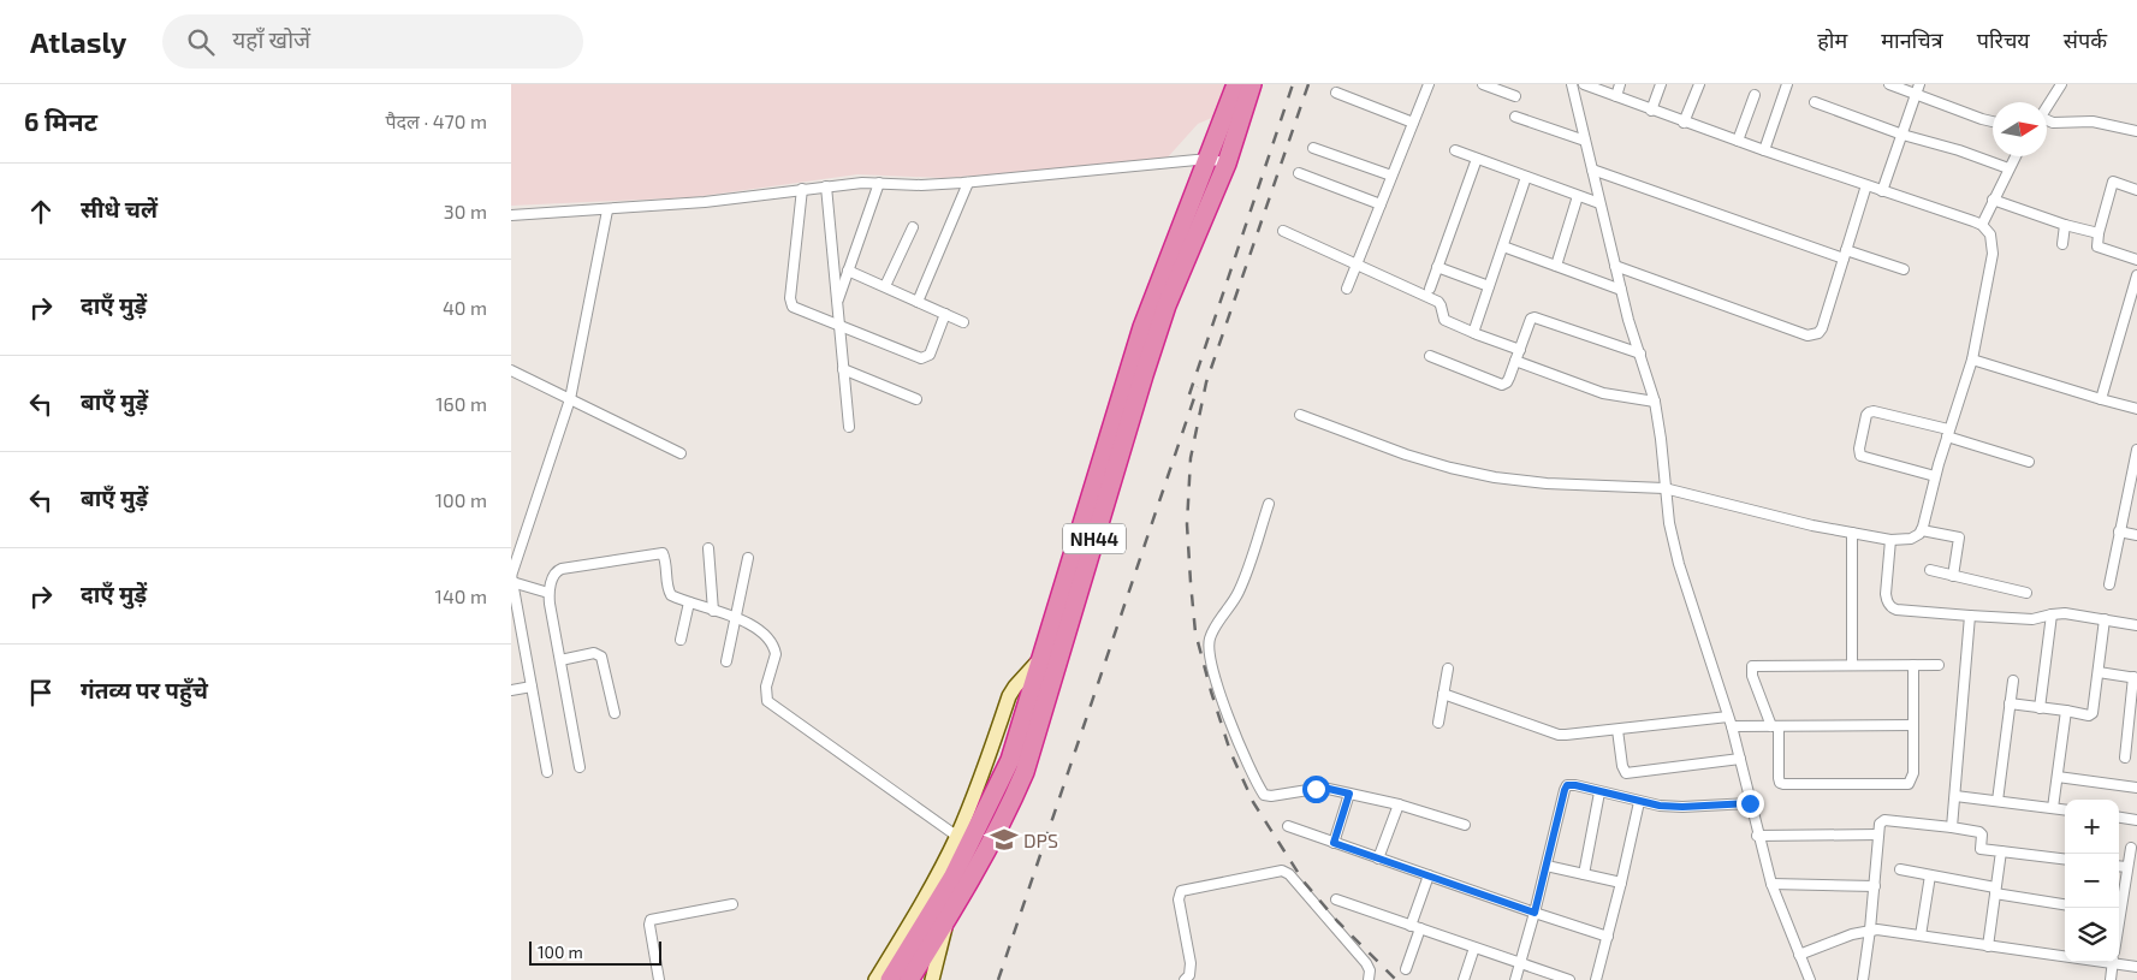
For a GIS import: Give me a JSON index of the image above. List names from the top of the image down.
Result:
{
  "streets": {
    "highway": ["NH44"]
  },
  "places": {
    "school or university": ["DPS"]
  },
  "scale_bar": "100 m",
  "north": "right",
  "page": {
    "header": "Atlasly",
    "search": "यहाँ खोजें",
    "nav": [
      "होम",
      "मानचित्र",
      "परिचय",
      "संपर्क"
    ],
    "heading": ["6 मिनट", "पैदल · 470 m"],
    "list": [
      ["सीधे चलें", "30 m"],
      ["दाएँ मुड़ें", "40 m"],
      ["बाएँ मुड़ें", "160 m"],
      ["बाएँ मुड़ें", "100 m"],
      ["दाएँ मुड़ें", "140 m"],
      "गंतव्य पर पहुँचे"
    ],
    "map_buttons": ["+", "−"],
    "scale": "100 m"
  }
}
